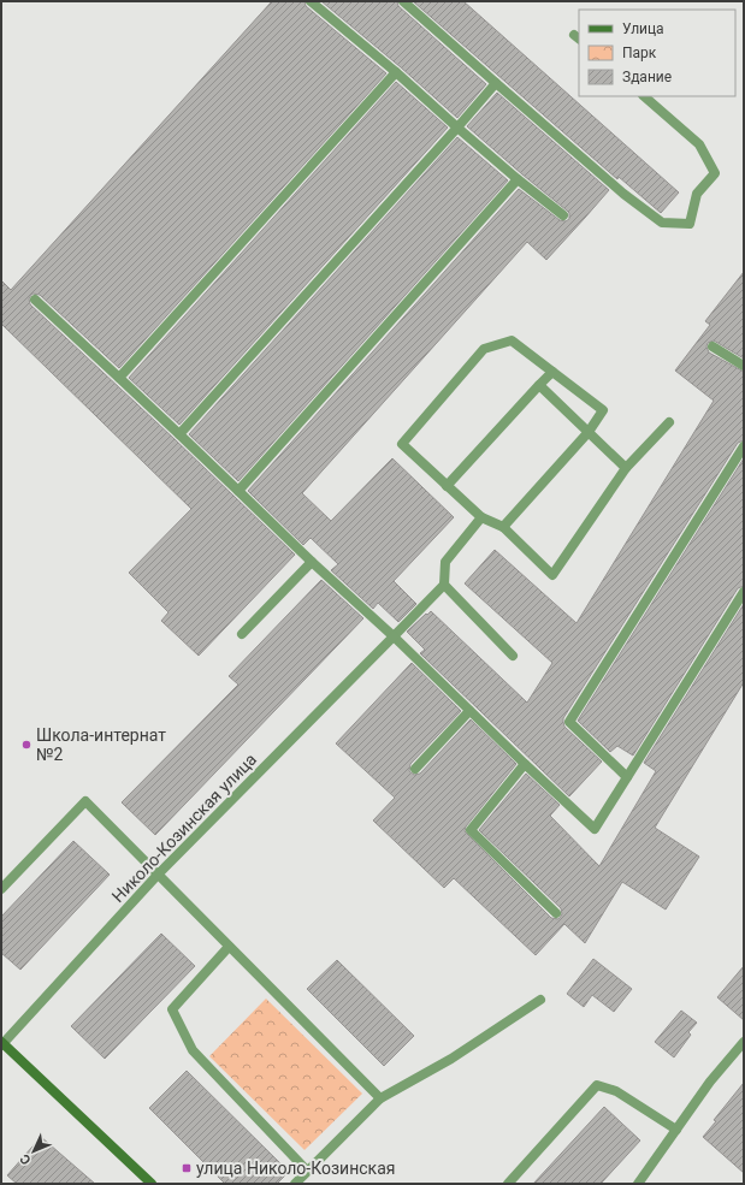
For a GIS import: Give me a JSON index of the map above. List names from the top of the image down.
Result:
{
  "streets": {
    "street": ["Николо-Козинская улица"]
  },
  "places": {
    "other": ["Школа-интернат №2"],
    "transit": ["улица Николо-Козинская"]
  },
  "legend": ["Улица", "Парк", "Здание"],
  "north": "bottom left"
}
